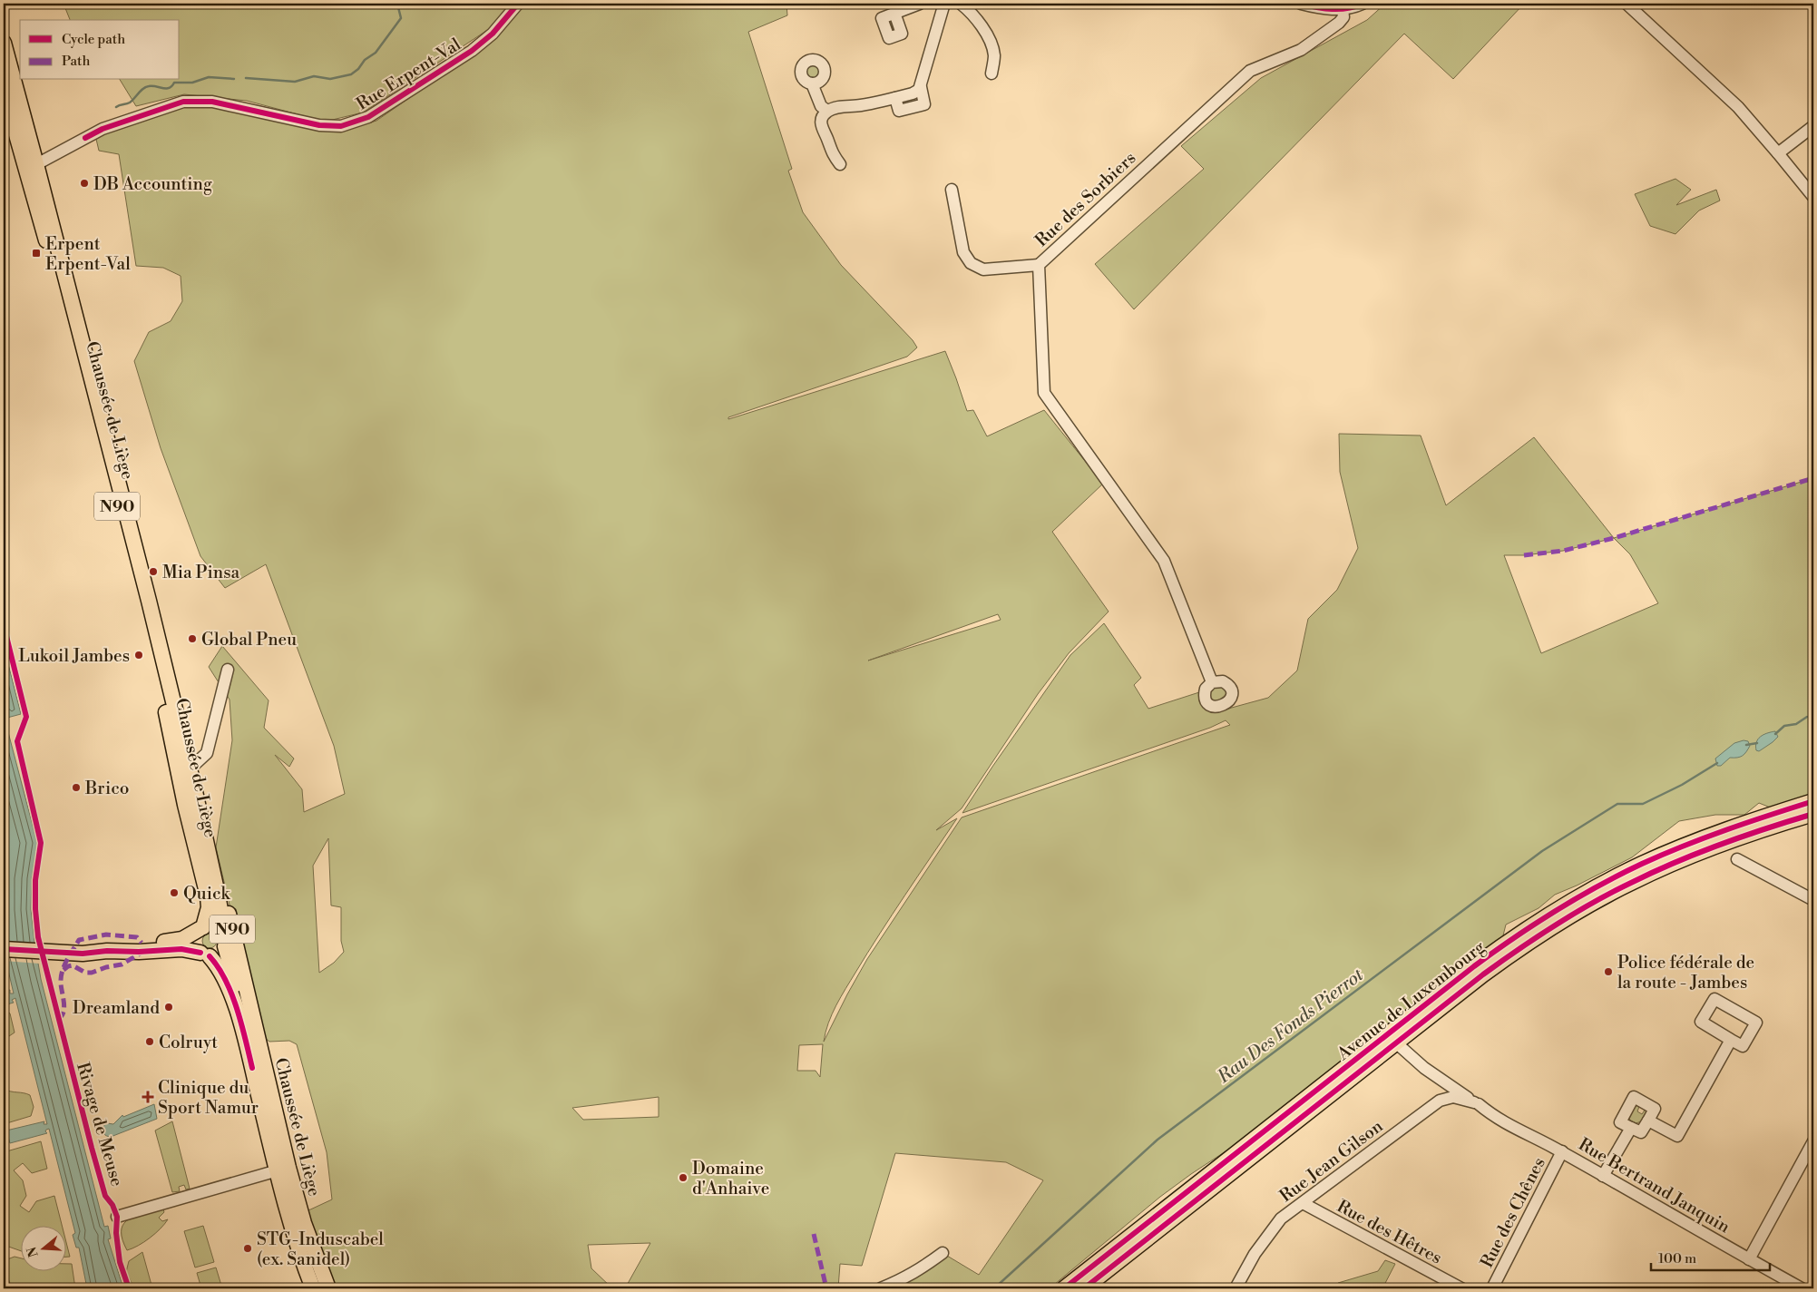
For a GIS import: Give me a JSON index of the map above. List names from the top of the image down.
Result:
{
  "streets": {
    "main road": ["Chaussée de Liège", "N90", "Avenue de Luxembourg"],
    "street": [
      "Rue Erpent-Val",
      "Rue des Sorbiers",
      "Rue Jean Gilson",
      "Rue Bertrand Janquin",
      "Rue des Chênes",
      "Rue des Hêtres"
    ],
    "cycle path": ["Rivage de Meuse"]
  },
  "crossings": [
    ["Rue Erpent-Val", "Chaussée de Liège"],
    ["Chaussée de Liège", "N90"],
    ["Avenue de Luxembourg", "Rue Bertrand Janquin"],
    ["Rue Jean Gilson", "Rue Bertrand Janquin"],
    ["Rue Jean Gilson", "Rue des Hêtres"],
    ["Rue Bertrand Janquin", "Rue des Chênes"]
  ],
  "water": ["Rau Des Fonds Pierrot"],
  "places": {
    "other": [
      "DB Accounting",
      "Mia Pinsa",
      "Global Pneu",
      "Lukoil Jambes",
      "Brico",
      "Quick",
      "Police fédérale de la route - Jambes",
      "Dreamland",
      "Colruyt",
      "Domaine d'Anhaive",
      "STG-Induscabel (ex. Sanidel)"
    ],
    "transit": ["Erpent Erpent-Val"],
    "health": ["Clinique du Sport Namur"]
  },
  "legend": ["Cycle path", "Path"],
  "scale_bar": "100 m",
  "north": "left"
}
